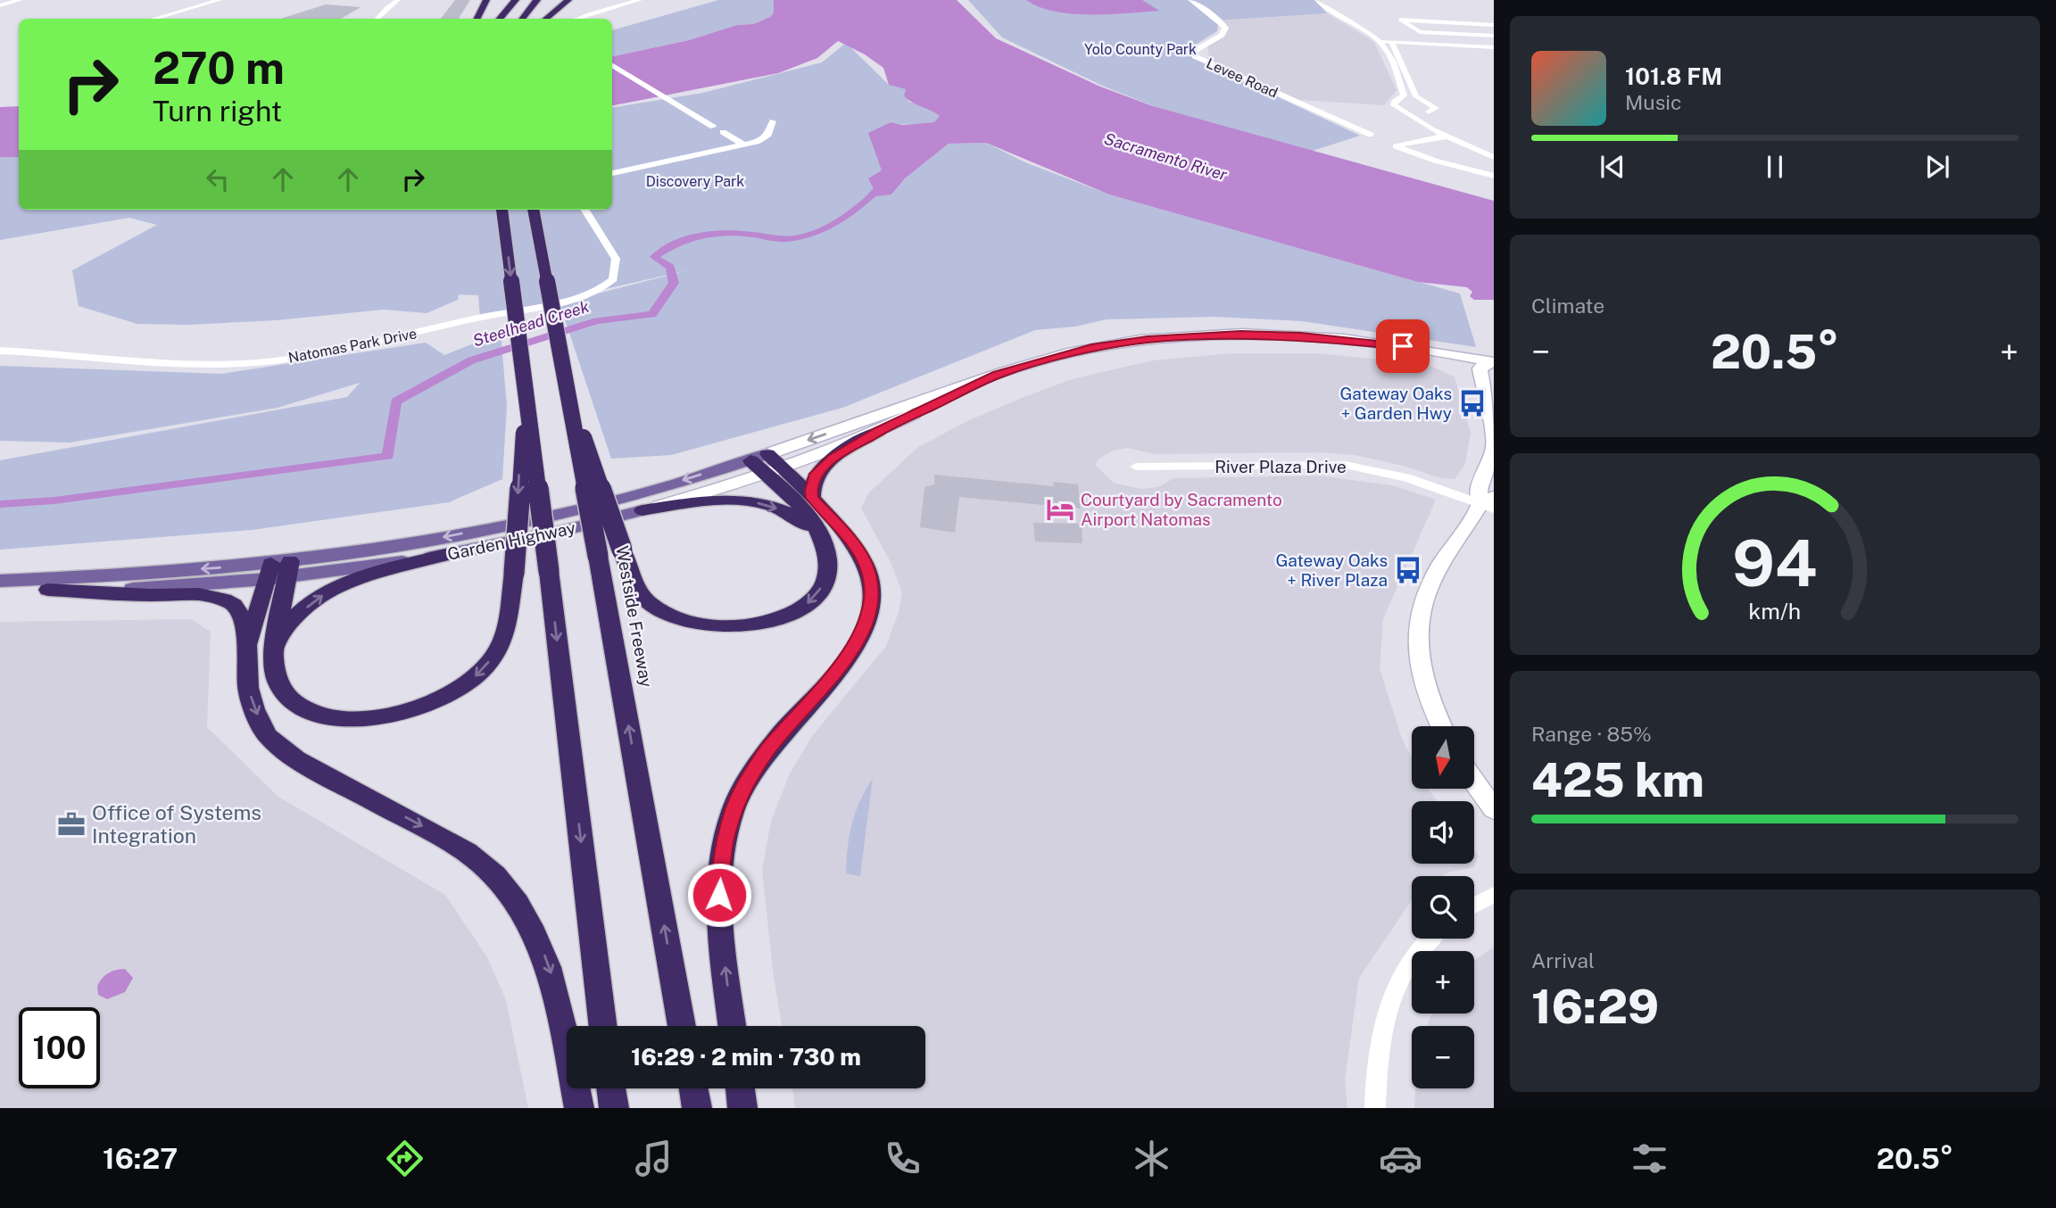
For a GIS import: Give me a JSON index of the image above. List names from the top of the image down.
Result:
{
  "streets": {
    "highway": ["Westside Freeway"],
    "main road": ["Garden Highway"],
    "street": ["Levee Road", "Natomas Park Drive", "River Plaza Drive"]
  },
  "water": ["Sacramento River", "Steelhead Creek"],
  "parks": ["Yolo County Park", "Discovery Park"],
  "places": {
    "bus stop": ["Gateway Oaks + Garden Hwy", "Gateway Oaks + River Plaza"],
    "hotel": ["Courtyard by Sacramento Airport Natomas"],
    "office": ["Office of Systems Integration"]
  },
  "north": "bottom",
  "page": {
    "turn": ["270 m", "Turn right"],
    "song": ["101.8 FM", "Music"],
    "tile": [
      "Climate",
      ["Range · 85%", "425 km"],
      ["Arrival", "16:29"]
    ],
    "heat": ["−", "20.5°", "+"],
    "map_buttons": ["+", "−"],
    "limit": "100",
    "trip": "16:29 · 2 min · 730 m",
    "tabs": ["16:27", "20.5°"],
    "gauge": ["94", "km/h"]
  }
}
